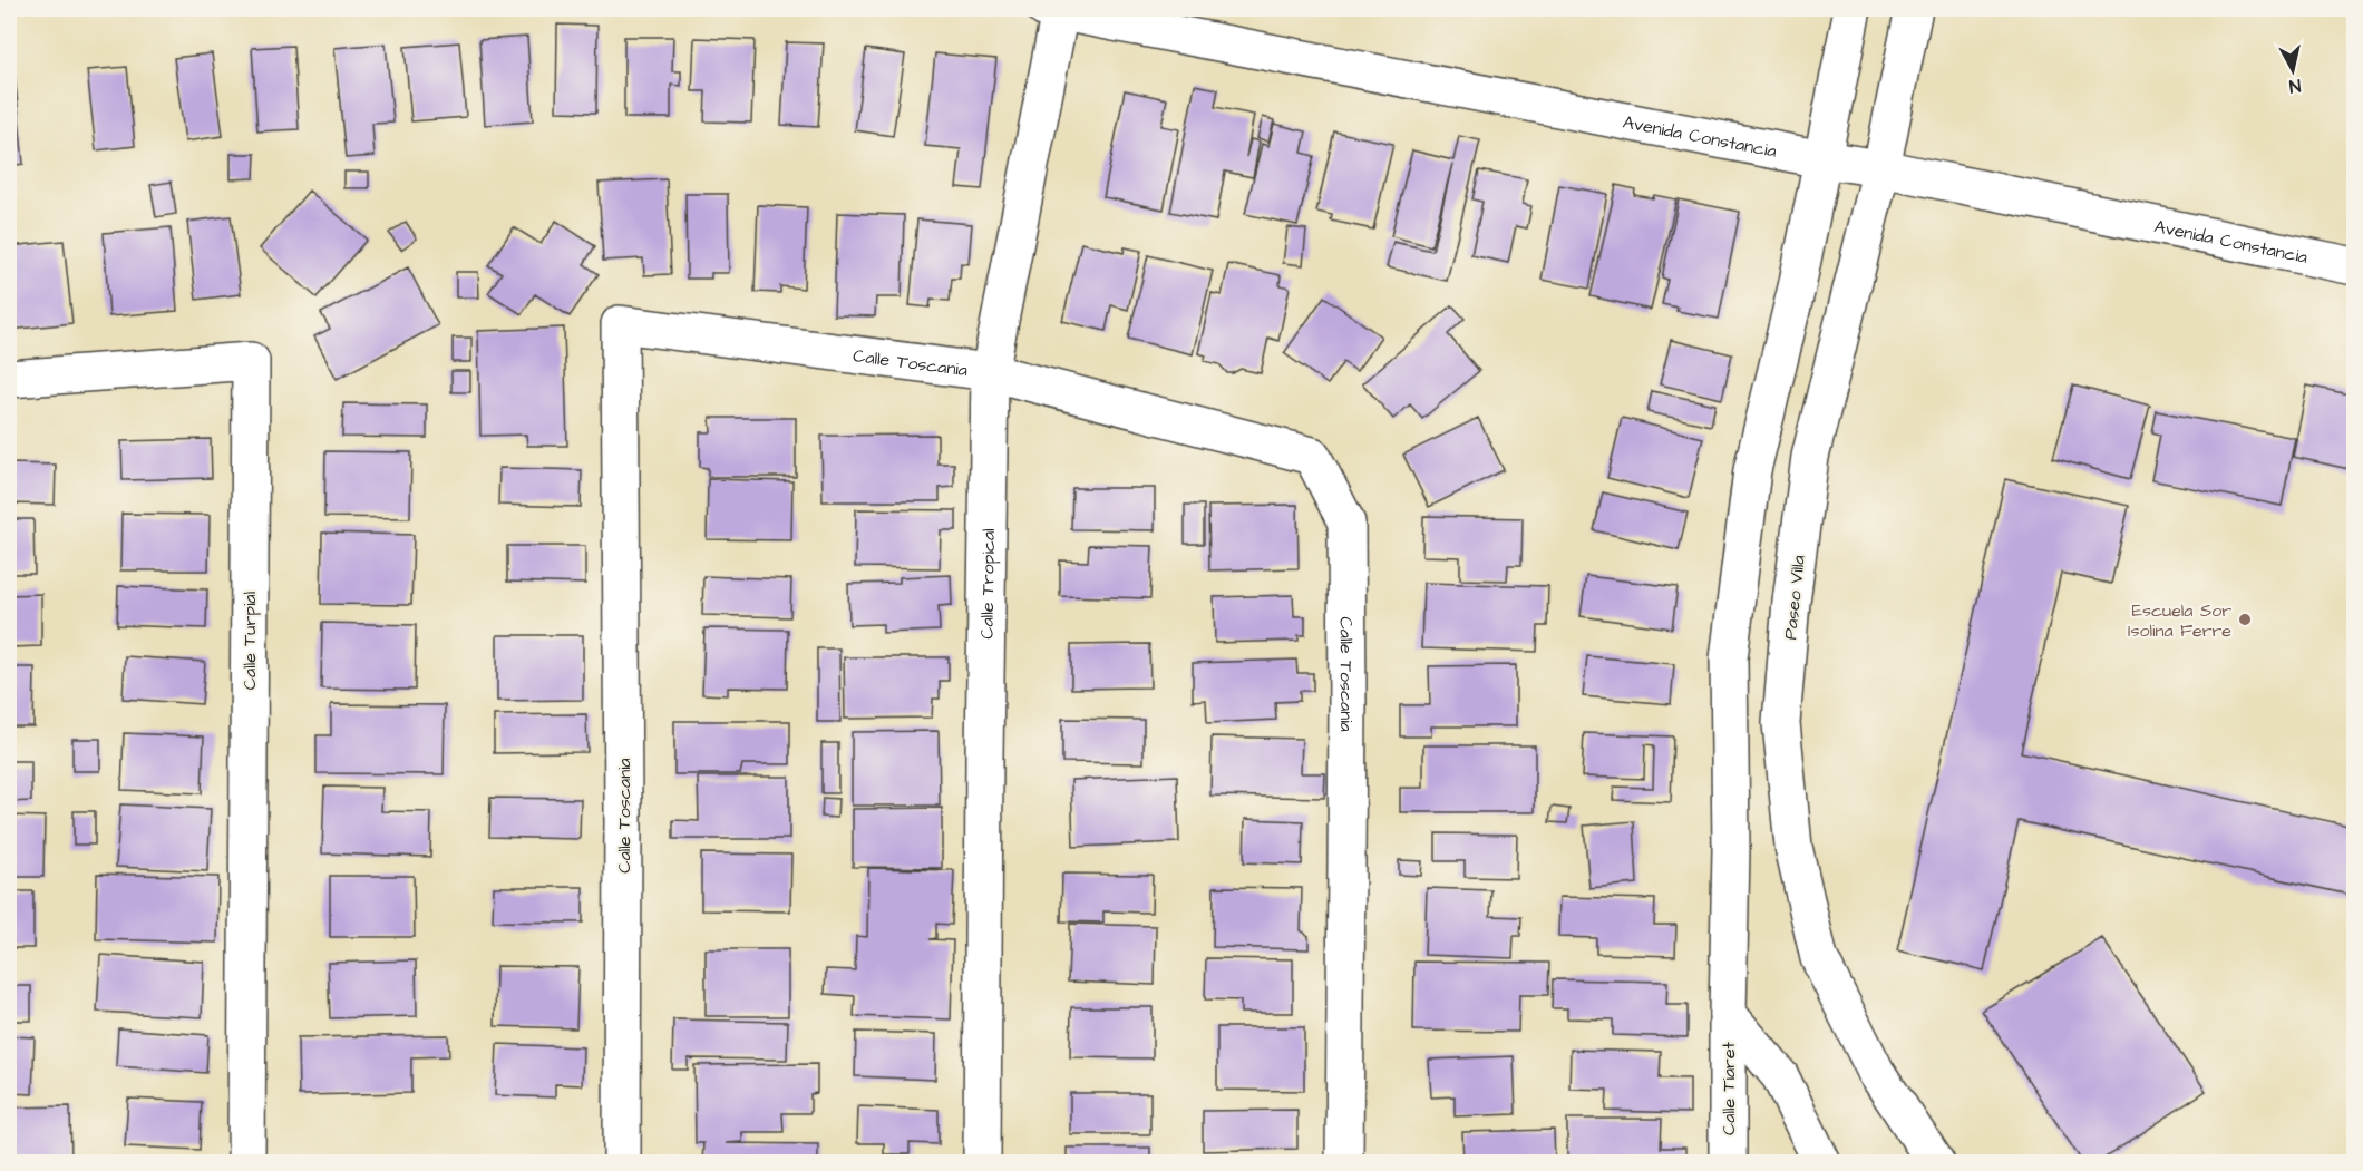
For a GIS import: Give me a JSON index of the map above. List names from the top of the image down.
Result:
{
  "streets": {
    "street": [
      "Avenida Constancia",
      "Calle Toscania",
      "Calle Tropical",
      "Paseo Villa",
      "Calle Turpial",
      "Calle Tiaret"
    ]
  },
  "crossings": [
    ["Avenida Constancia", "Calle Tropical"],
    ["Avenida Constancia", "Paseo Villa"],
    ["Calle Toscania", "Calle Tropical"]
  ],
  "places": ["Escuela Sor Isolina Ferre"],
  "north": "bottom"
}
